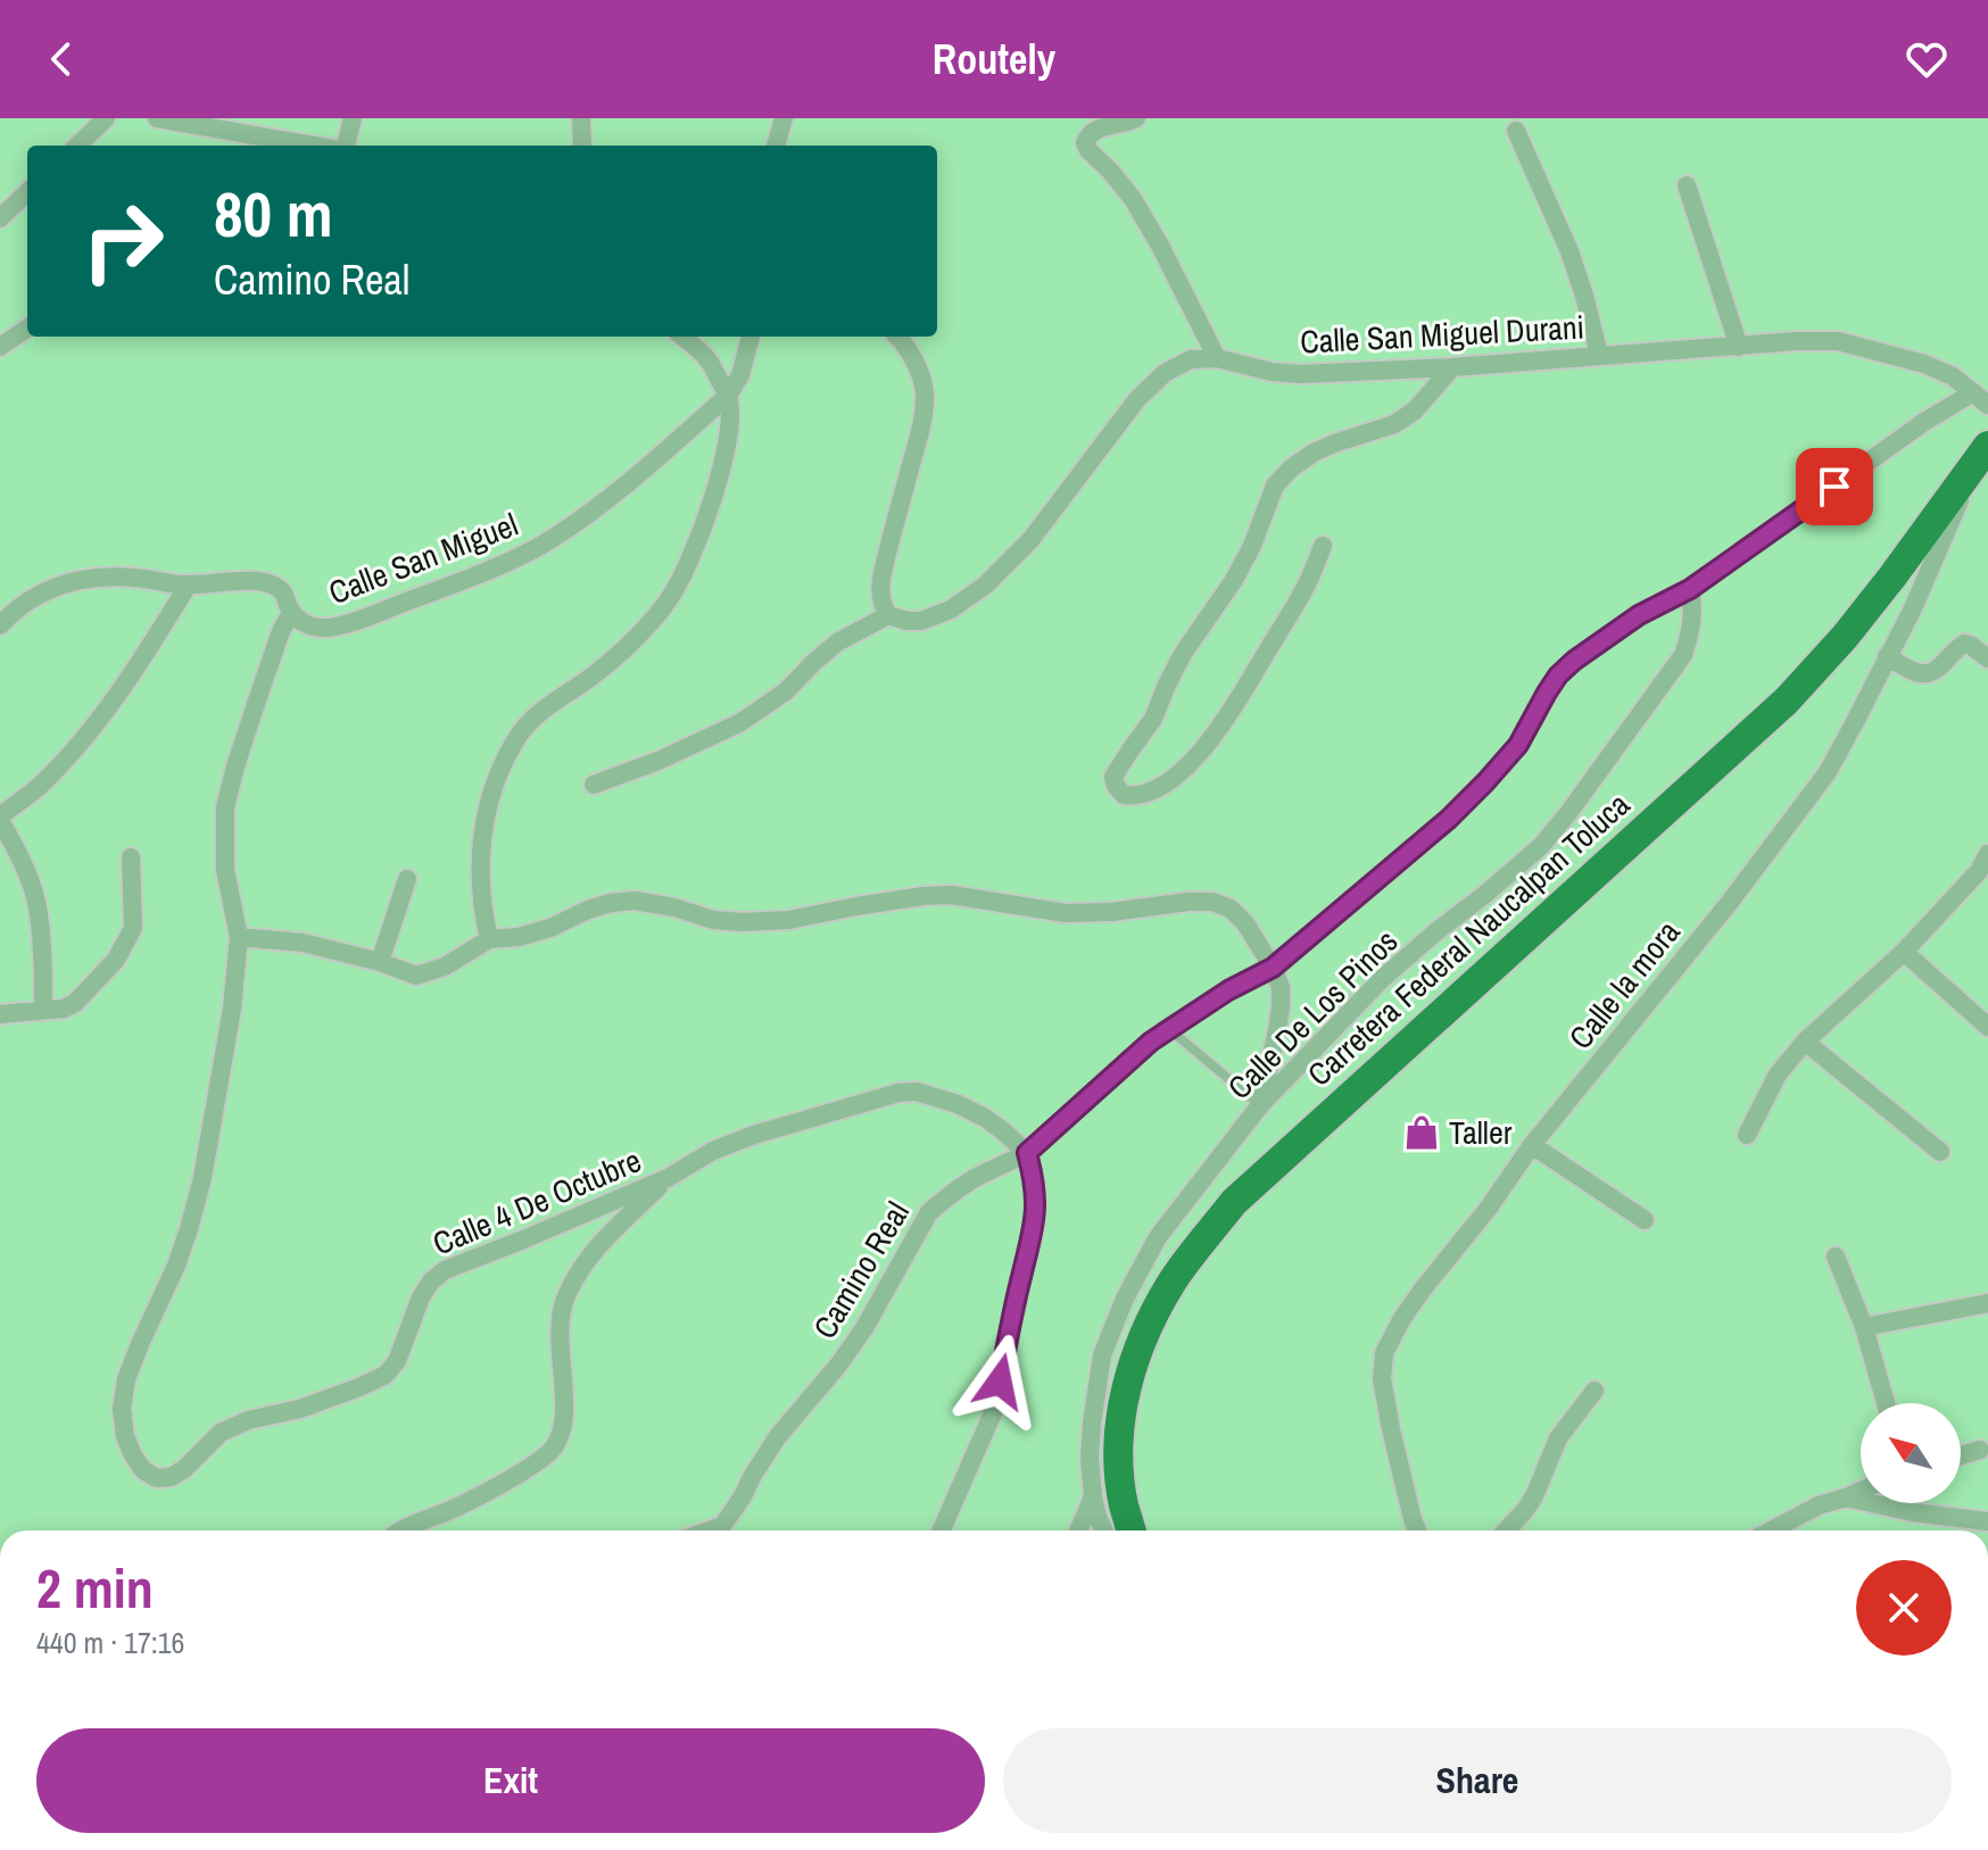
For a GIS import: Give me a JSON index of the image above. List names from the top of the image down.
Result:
{
  "streets": {
    "main road": ["Carretera Federal Naucalpan Toluca"],
    "street": [
      "Calle San Miguel Durani",
      "Calle San Miguel",
      "Calle la mora",
      "Calle De Los Pinos",
      "Calle 4 De Octubre",
      "Camino Real"
    ]
  },
  "crossings": [
    ["Calle San Miguel Durani", "Camino Real"],
    ["Carretera Federal Naucalpan Toluca", "Calle la mora"],
    ["Calle De Los Pinos", "Camino Real"],
    ["Calle 4 De Octubre", "Camino Real"]
  ],
  "places": {
    "shop": ["Taller"]
  },
  "north": "top left",
  "page": {
    "header": "Routely",
    "turn": ["80 m", "Camino Real"],
    "heading": ["2 min", "440 m · 17:16"],
    "buttons": ["Exit", "Share"]
  }
}
